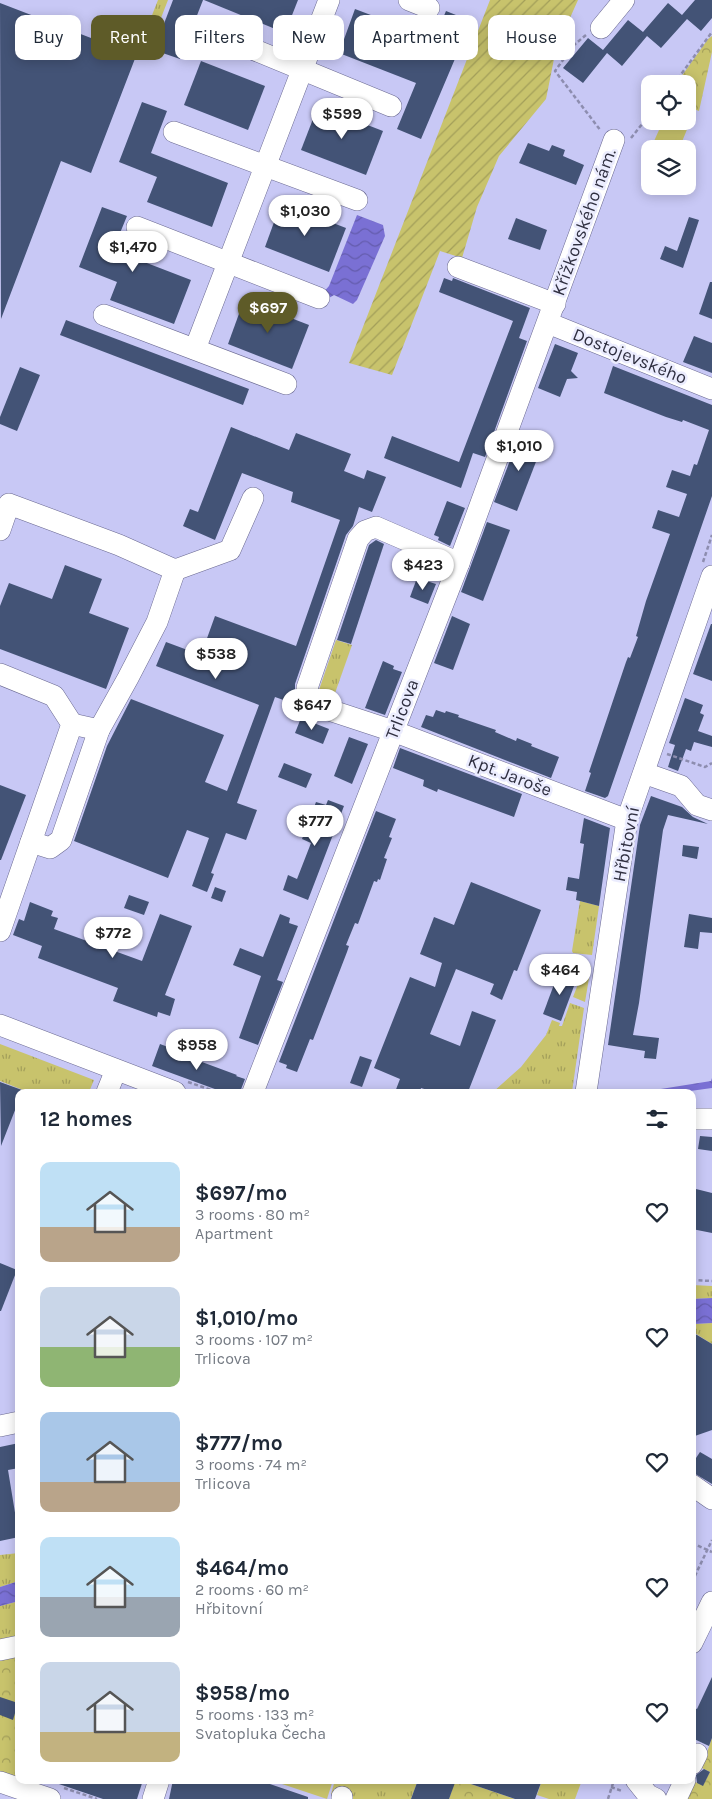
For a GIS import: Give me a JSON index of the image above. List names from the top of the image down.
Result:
{
  "streets": {
    "street": [
      "Křížkovského nám.",
      "Dostojevského",
      "Trlicova",
      "Kpt. Jaroše",
      "Hřbitovní"
    ]
  },
  "crossings": [
    ["Křížkovského nám.", "Dostojevského"],
    ["Křížkovského nám.", "Trlicova"],
    ["Dostojevského", "Trlicova"],
    ["Trlicova", "Kpt. Jaroše"],
    ["Kpt. Jaroše", "Hřbitovní"]
  ],
  "page": {
    "chip": [
      "Buy",
      "Rent",
      "Filters",
      "New",
      "Apartment",
      "House"
    ],
    "price": [
      "$599",
      "$1,030",
      "$1,470",
      "$697",
      "$1,010",
      "$423",
      "$538",
      "$647",
      "$777",
      "$772",
      "$464",
      "$958"
    ],
    "heading": "12 homes",
    "list": [
      {
        "name": "$697/mo",
        "note": "3 rooms · 80 m² · Apartment"
      },
      {
        "name": "$1,010/mo",
        "note": "3 rooms · 107 m² · Trlicova"
      },
      {
        "name": "$777/mo",
        "note": "3 rooms · 74 m² · Trlicova"
      },
      {
        "name": "$464/mo",
        "note": "2 rooms · 60 m² · Hřbitovní"
      },
      {
        "name": "$958/mo",
        "note": "5 rooms · 133 m² · Svatopluka Čecha"
      }
    ]
  }
}
